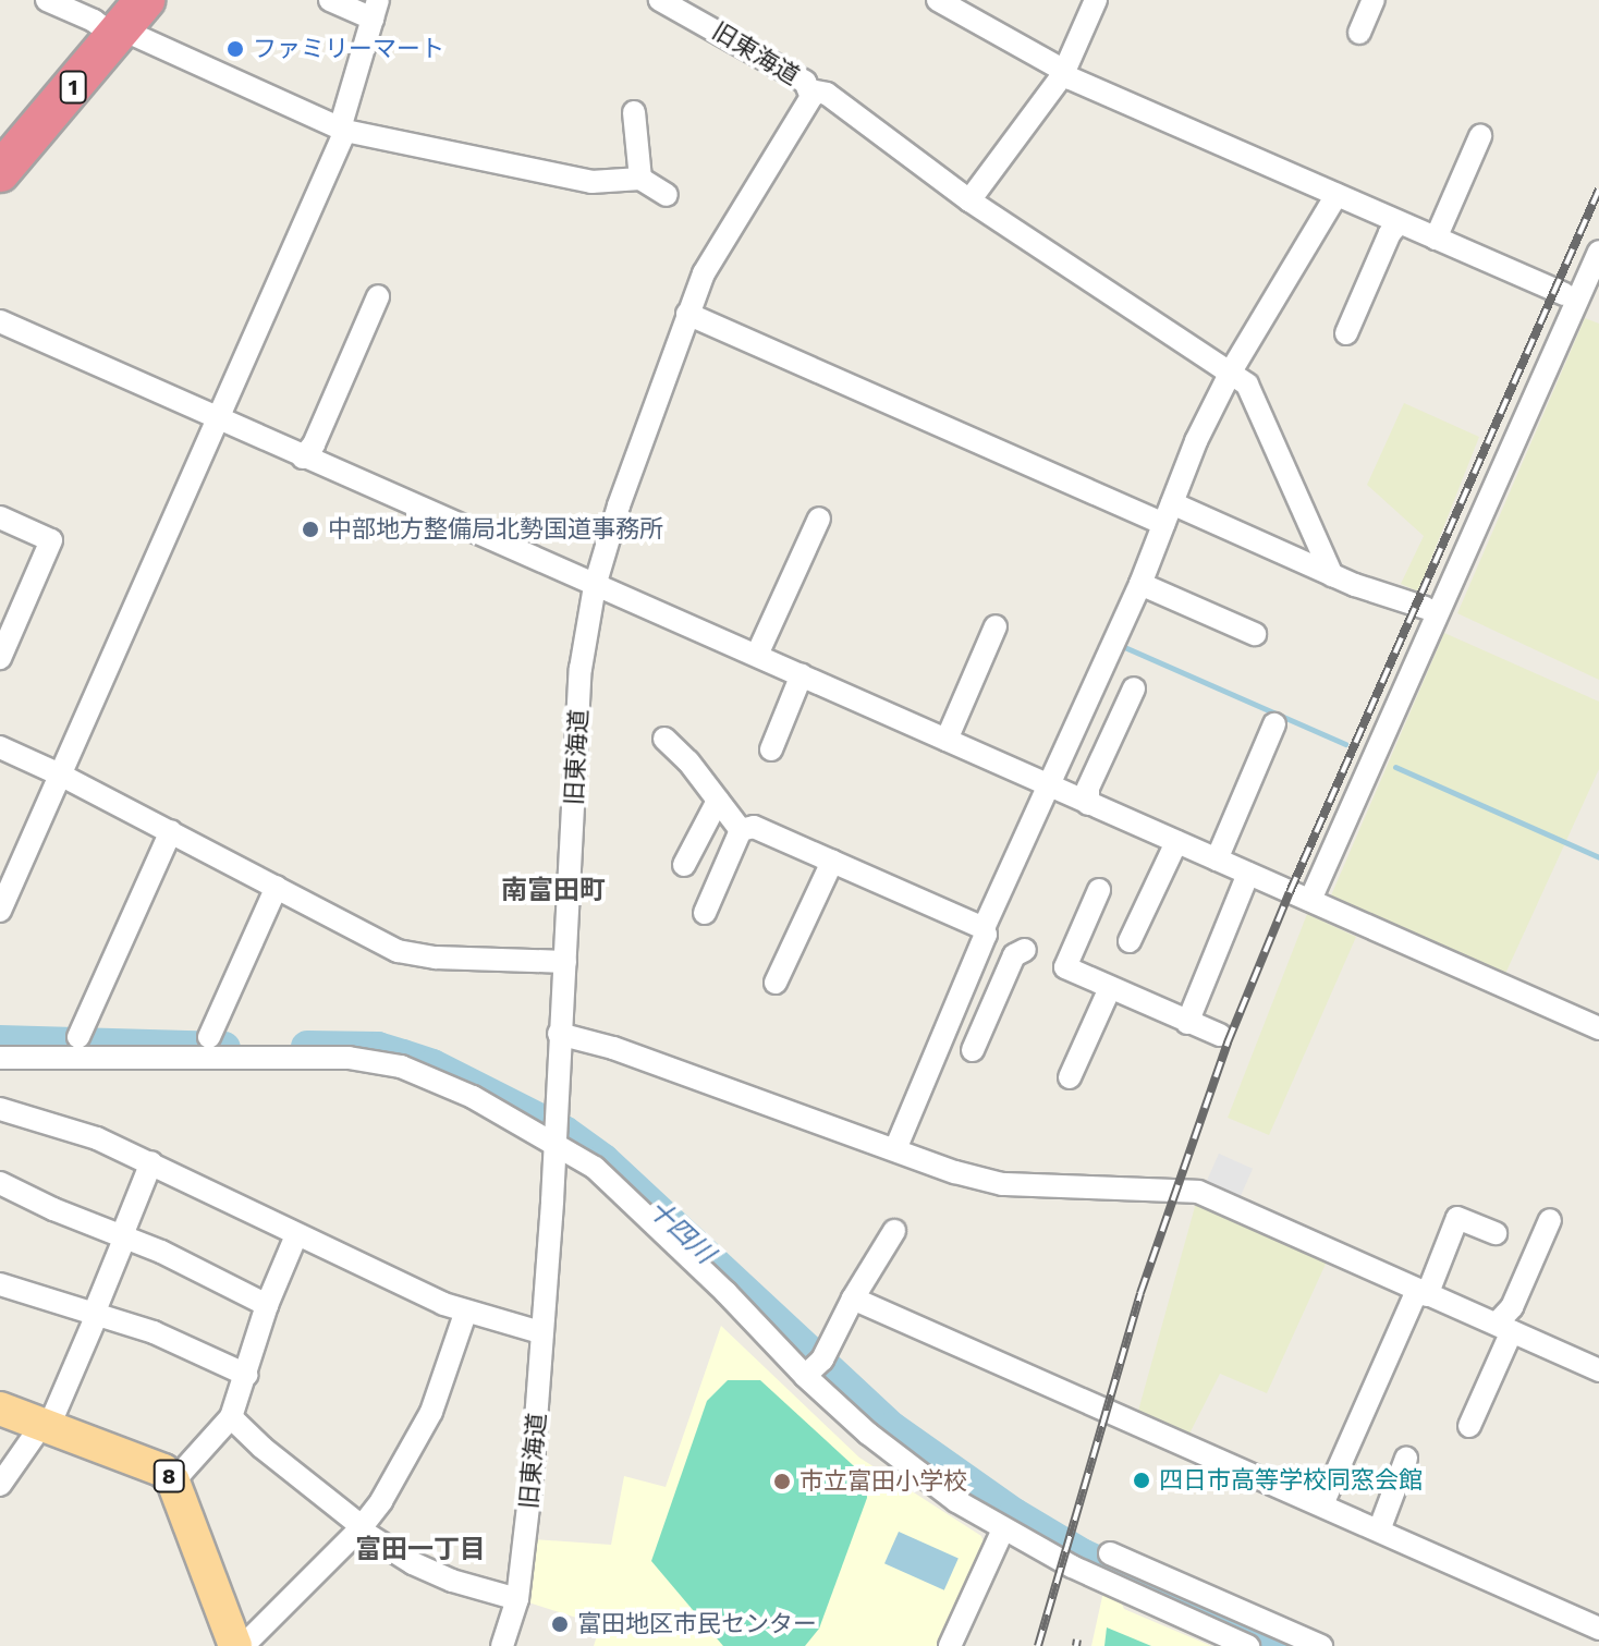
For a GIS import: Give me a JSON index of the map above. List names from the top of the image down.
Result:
{
  "streets": {
    "highway": ["1"],
    "main road": ["8"],
    "street": ["旧東海道"]
  },
  "districts": ["南富田町", "富田一丁目"],
  "water": ["十四川"],
  "places": [
    "ファミリーマート",
    "中部地方整備局北勢国道事務所",
    "四日市高等学校同窓会館",
    "市立富田小学校",
    "富田地区市民センター"
  ]
}
